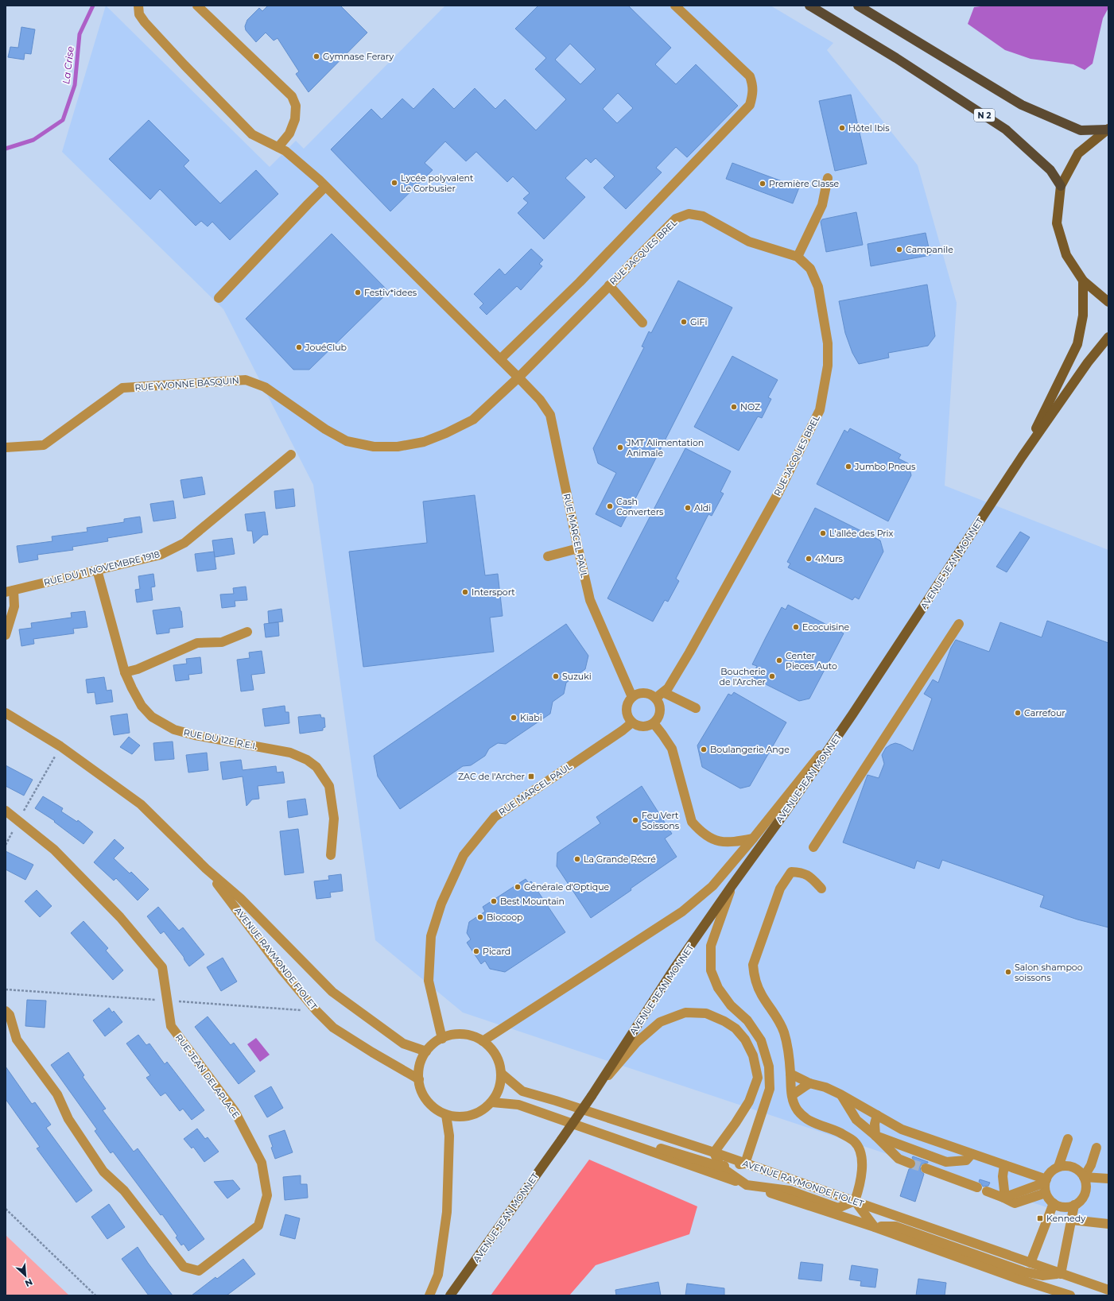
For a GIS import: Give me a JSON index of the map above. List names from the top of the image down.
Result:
{
  "streets": {
    "highway": ["N 2"],
    "main road": ["AVENUE JEAN MONNET"],
    "street": [
      "RUE JACQUES BREL",
      "RUE YVONNE BASQUIN",
      "RUE MARCEL PAUL",
      "RUE DU 11 NOVEMBRE 1918",
      "RUE DU 12E R.E.I.",
      "AVENUE RAYMONDE FIOLET",
      "RUE JEAN DELAPLACE"
    ]
  },
  "crossings": [
    ["RUE JACQUES BREL", "RUE YVONNE BASQUIN"],
    ["RUE JACQUES BREL", "RUE MARCEL PAUL"],
    ["RUE YVONNE BASQUIN", "RUE MARCEL PAUL"],
    ["RUE MARCEL PAUL", "AVENUE RAYMONDE FIOLET"],
    ["RUE DU 11 NOVEMBRE 1918", "RUE DU 12E R.E.I."]
  ],
  "water": ["La Crise"],
  "places": {
    "other": [
      "Gymnase Ferary",
      "Hôtel Ibis",
      "Lycée polyvalent Le Corbusier",
      "Première Classe",
      "Campanile",
      "Festiv*idees",
      "GiFi",
      "JouéClub",
      "NOZ",
      "JMT Alimentation Animale",
      "Jumbo Pneus",
      "Cash Converters",
      "Aldi",
      "L'allée des Prix",
      "4Murs",
      "Intersport",
      "Ecocuisine",
      "Center Pieces Auto",
      "Suzuki",
      "Boucherie de l'Archer",
      "Carrefour",
      "Kiabi",
      "Boulangerie Ange",
      "Feu Vert Soissons",
      "La Grande Récré",
      "Générale d'Optique",
      "Best Mountain",
      "Biocoop",
      "Picard",
      "Salon shampoo soissons"
    ],
    "transit": ["ZAC de l'Archer", "Kennedy"]
  },
  "north": "bottom right"
}
